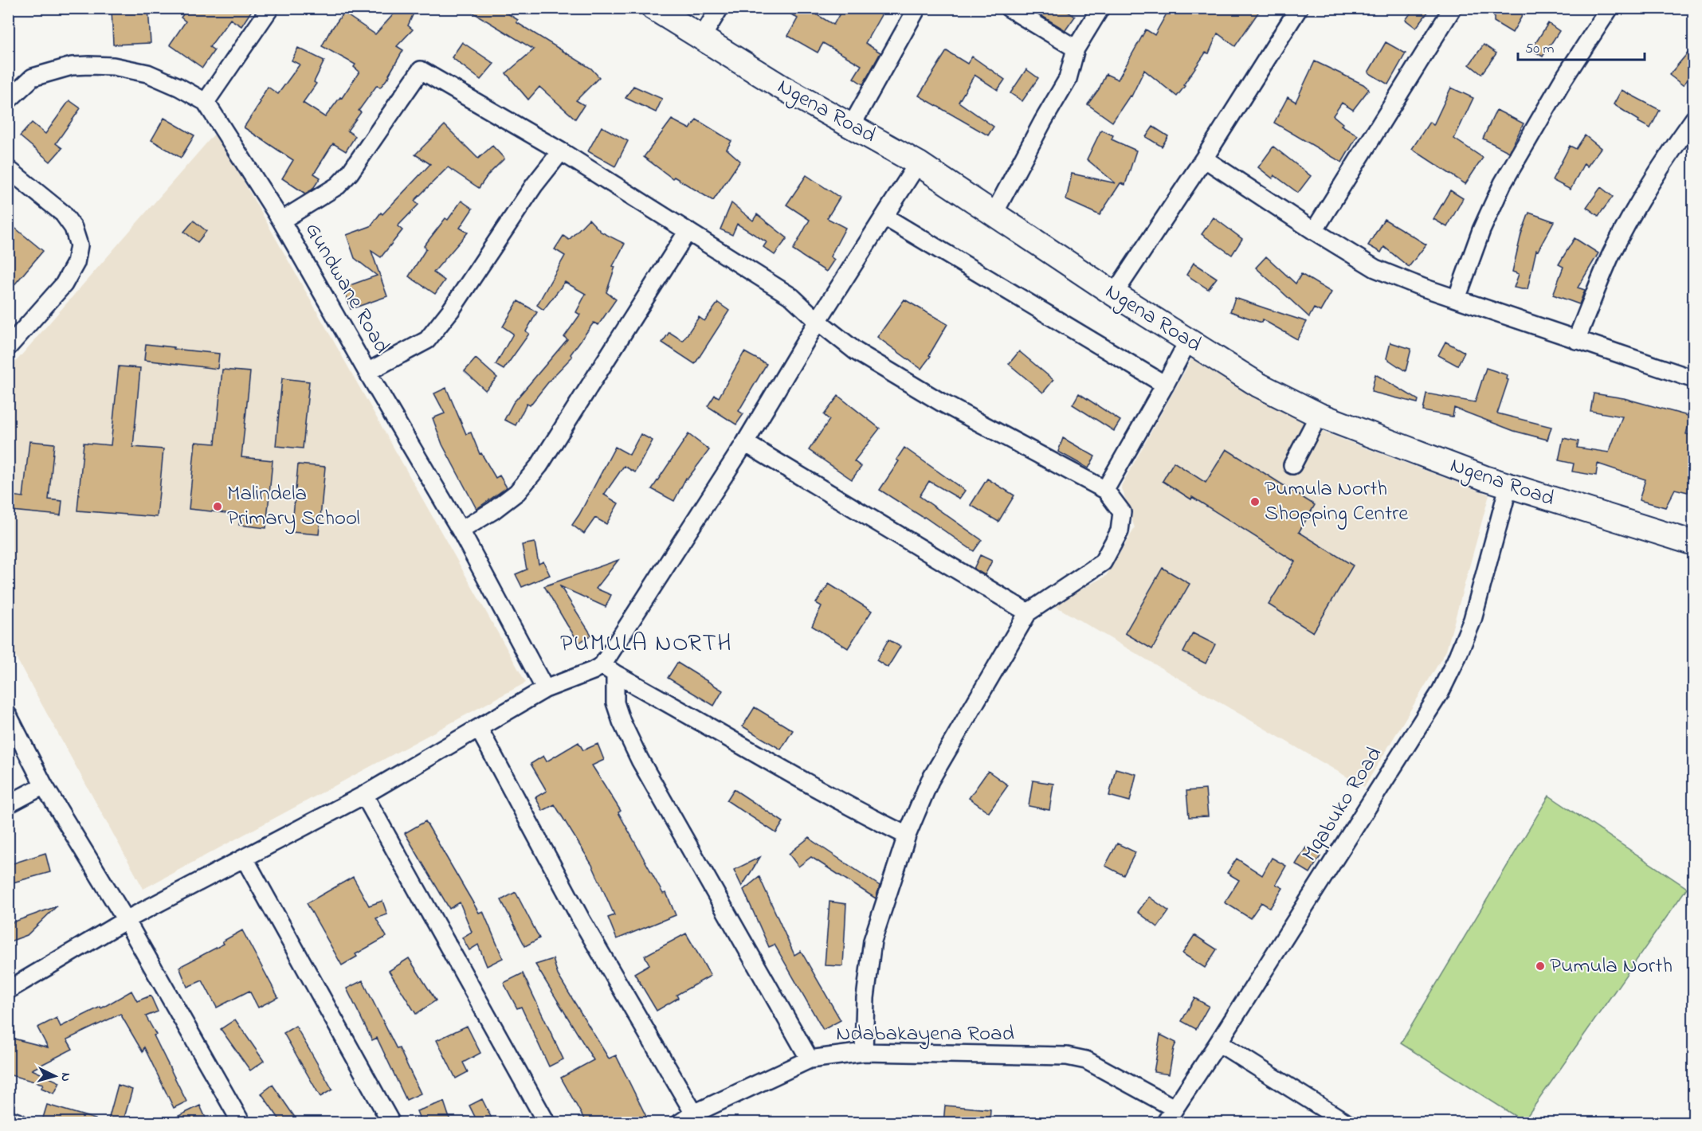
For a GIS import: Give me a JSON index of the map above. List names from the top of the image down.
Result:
{
  "streets": {
    "street": [
      "Ngena Road",
      "Gundwane Road",
      "Mqabuko Road",
      "Ndabakayena Road"
    ]
  },
  "crossings": [
    ["Ngena Road", "Mqabuko Road"],
    ["Mqabuko Road", "Ndabakayena Road"]
  ],
  "districts": ["PUMULA NORTH"],
  "places": ["Pumula North Shopping Centre", "Malindela Primary School", "Pumula North"],
  "scale_bar": "50 m",
  "north": "right"
}
